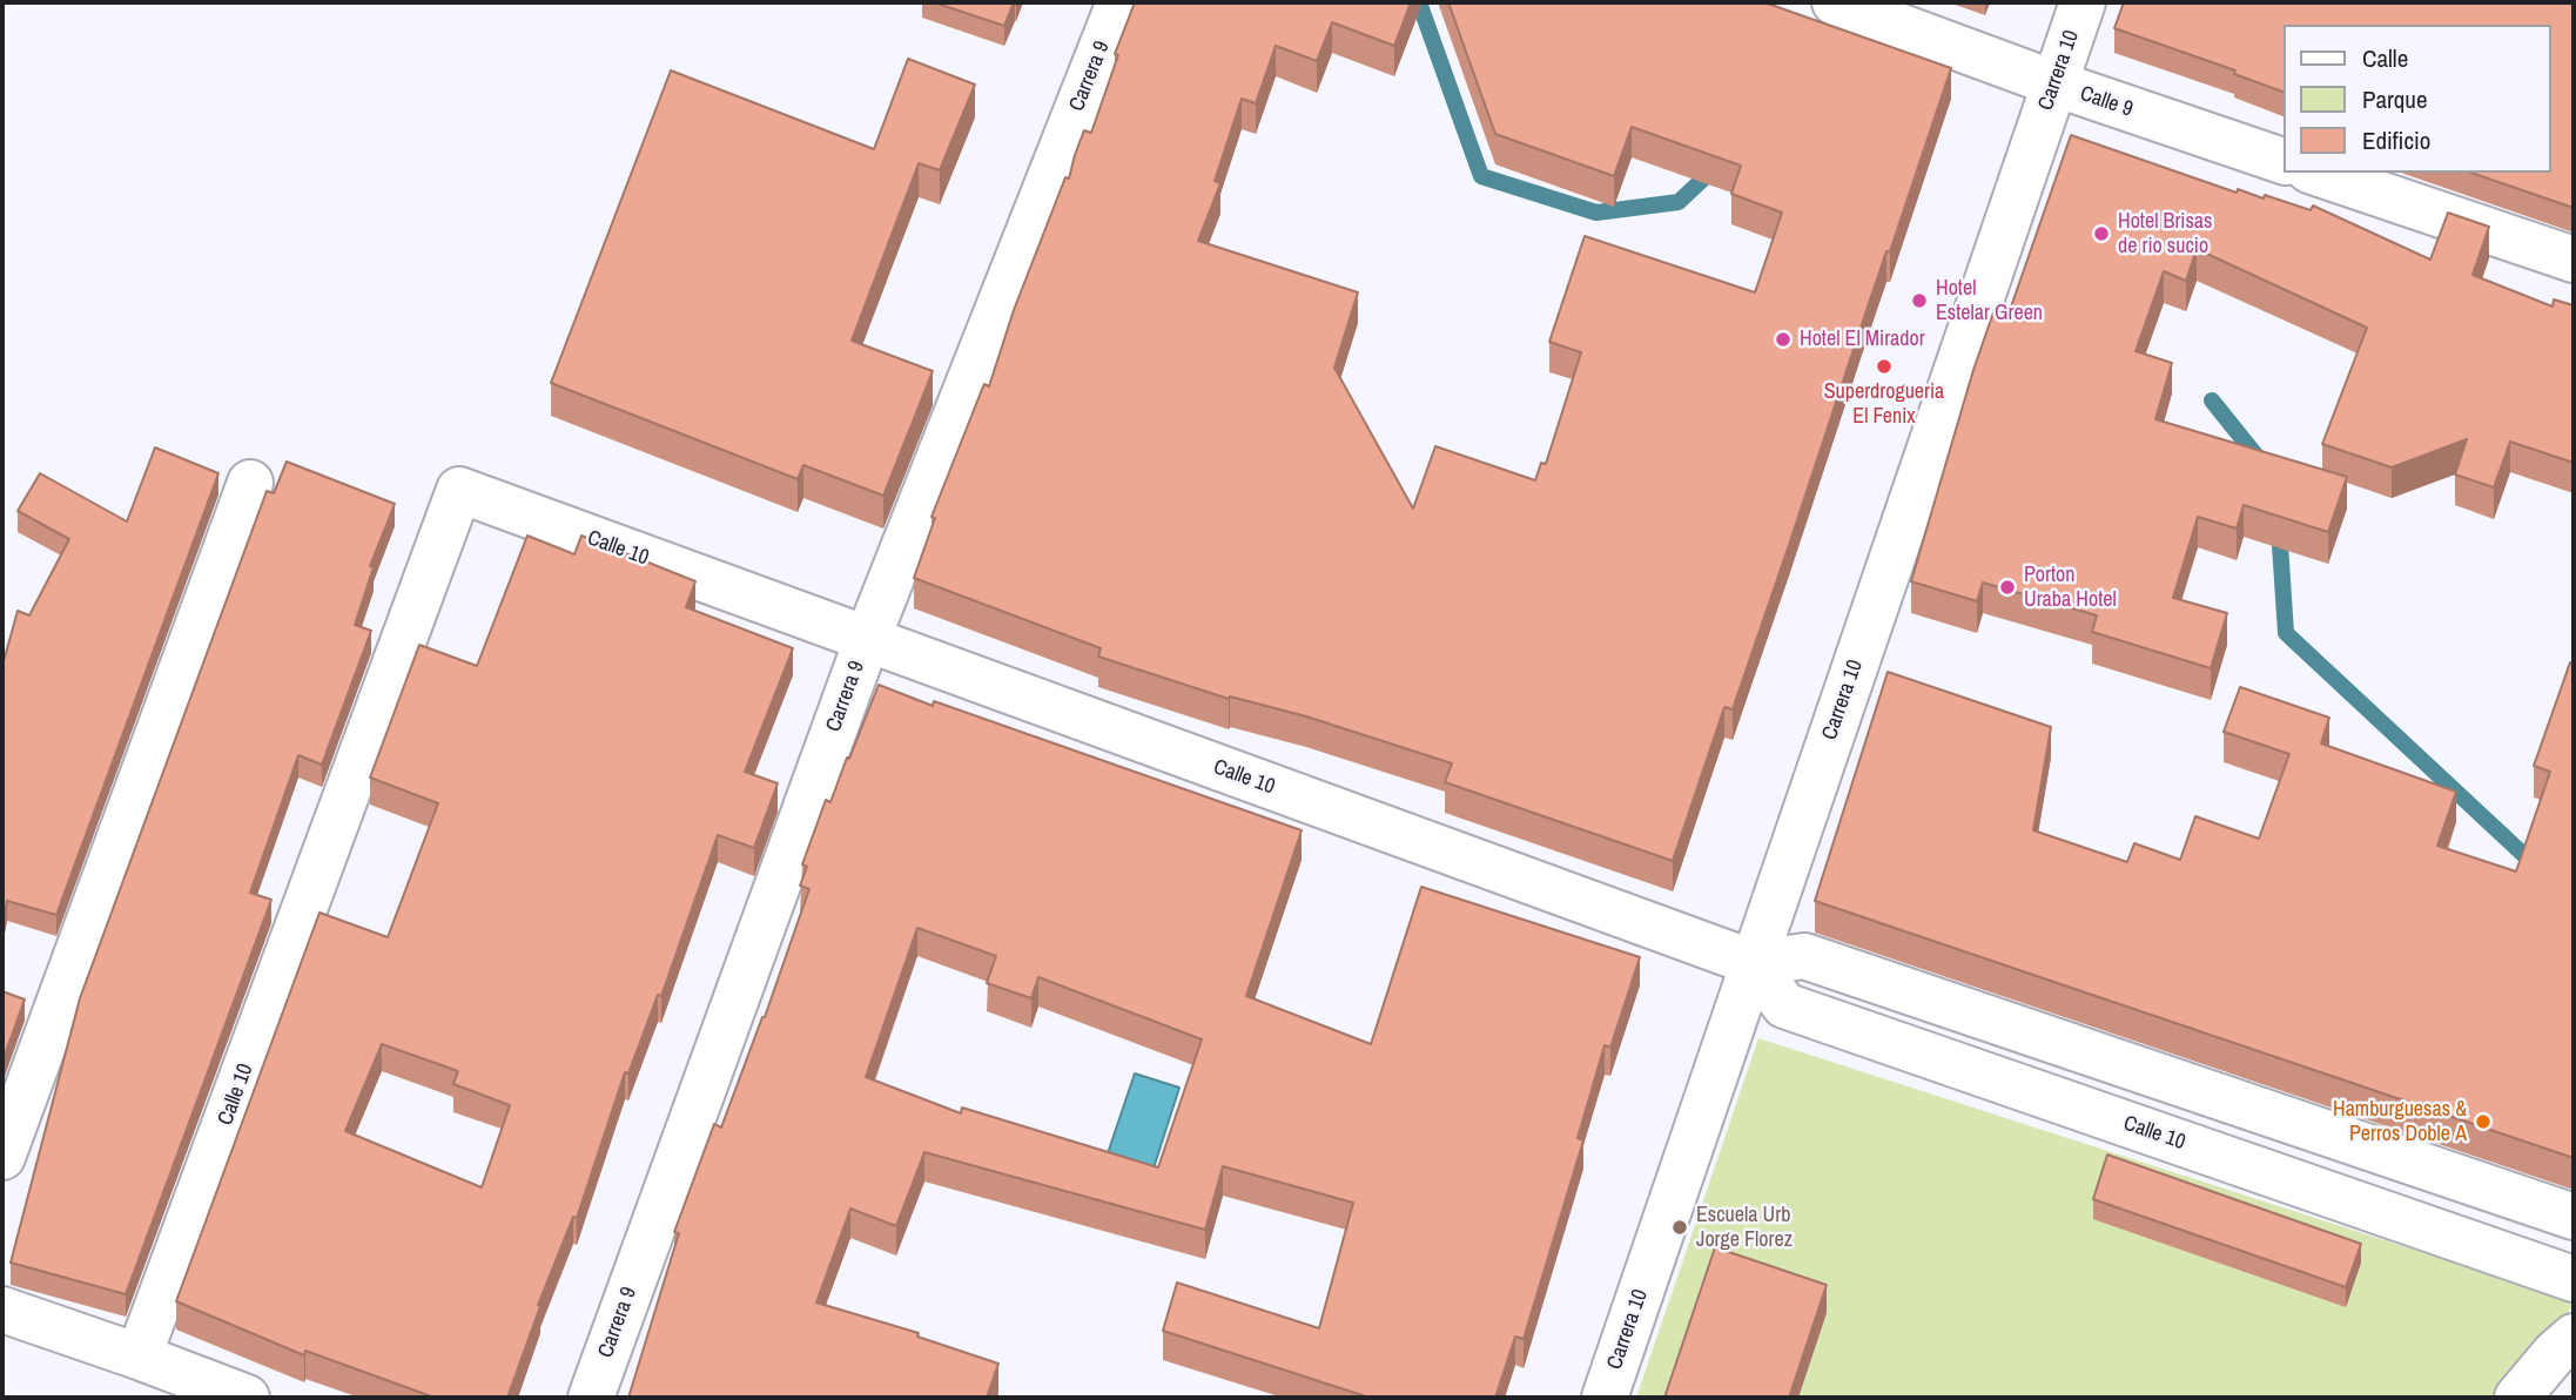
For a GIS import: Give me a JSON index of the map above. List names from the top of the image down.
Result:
{
  "streets": {
    "street": [
      "Carrera 10",
      "Carrera 9",
      "Calle 9",
      "Calle 10"
    ]
  },
  "crossings": [
    ["Carrera 10", "Calle 9"],
    ["Carrera 10", "Calle 10"],
    ["Carrera 9", "Calle 10"]
  ],
  "places": [
    "Hotel Brisas de rio sucio",
    "Hotel Estelar Green",
    "Hotel El Mirador",
    "Superdrogueria El Fenix",
    "Porton Uraba Hotel",
    "Hamburguesas & Perros Doble A",
    "Escuela Urb Jorge Florez"
  ],
  "legend": ["Calle", "Parque", "Edificio"]
}
